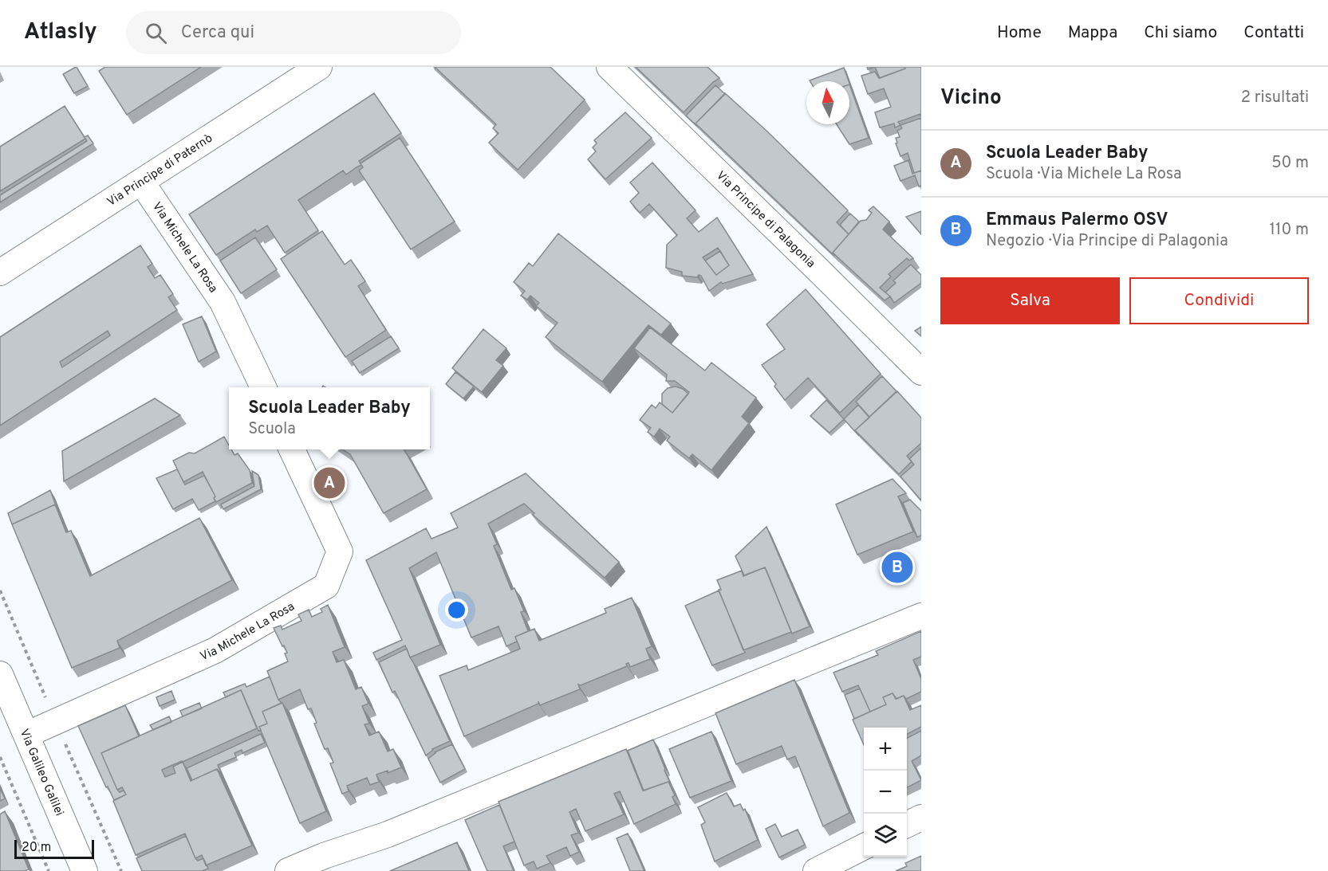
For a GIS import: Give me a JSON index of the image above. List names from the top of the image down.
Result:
{
  "streets": {
    "street": [
      "Via Principe di Paternò",
      "Via Principe di Palagonia",
      "Via Michele La Rosa",
      "Via Galileo Galilei"
    ]
  },
  "crossings": [
    ["Via Principe di Paternò", "Via Michele La Rosa"],
    ["Via Michele La Rosa", "Via Galileo Galilei"]
  ],
  "scale_bar": "20 m",
  "north": "top",
  "page": {
    "header": "Atlasly",
    "search": "Cerca qui",
    "nav": [
      "Home",
      "Mappa",
      "Chi siamo",
      "Contatti"
    ],
    "heading": ["Vicino", "2 risultati"],
    "list": [
      {
        "mark": "A",
        "name": "Scuola Leader Baby",
        "note": "Scuola · Via Michele La Rosa",
        "value": "50 m"
      },
      {
        "mark": "B",
        "name": "Emmaus Palermo OSV",
        "note": "Negozio · Via Principe di Palagonia",
        "value": "110 m"
      }
    ],
    "buttons": ["Salva", "Condividi"],
    "popup": ["Scuola Leader Baby", "Scuola"],
    "pins": ["A", "B"],
    "map_buttons": ["+", "−"],
    "scale": "20 m"
  }
}
